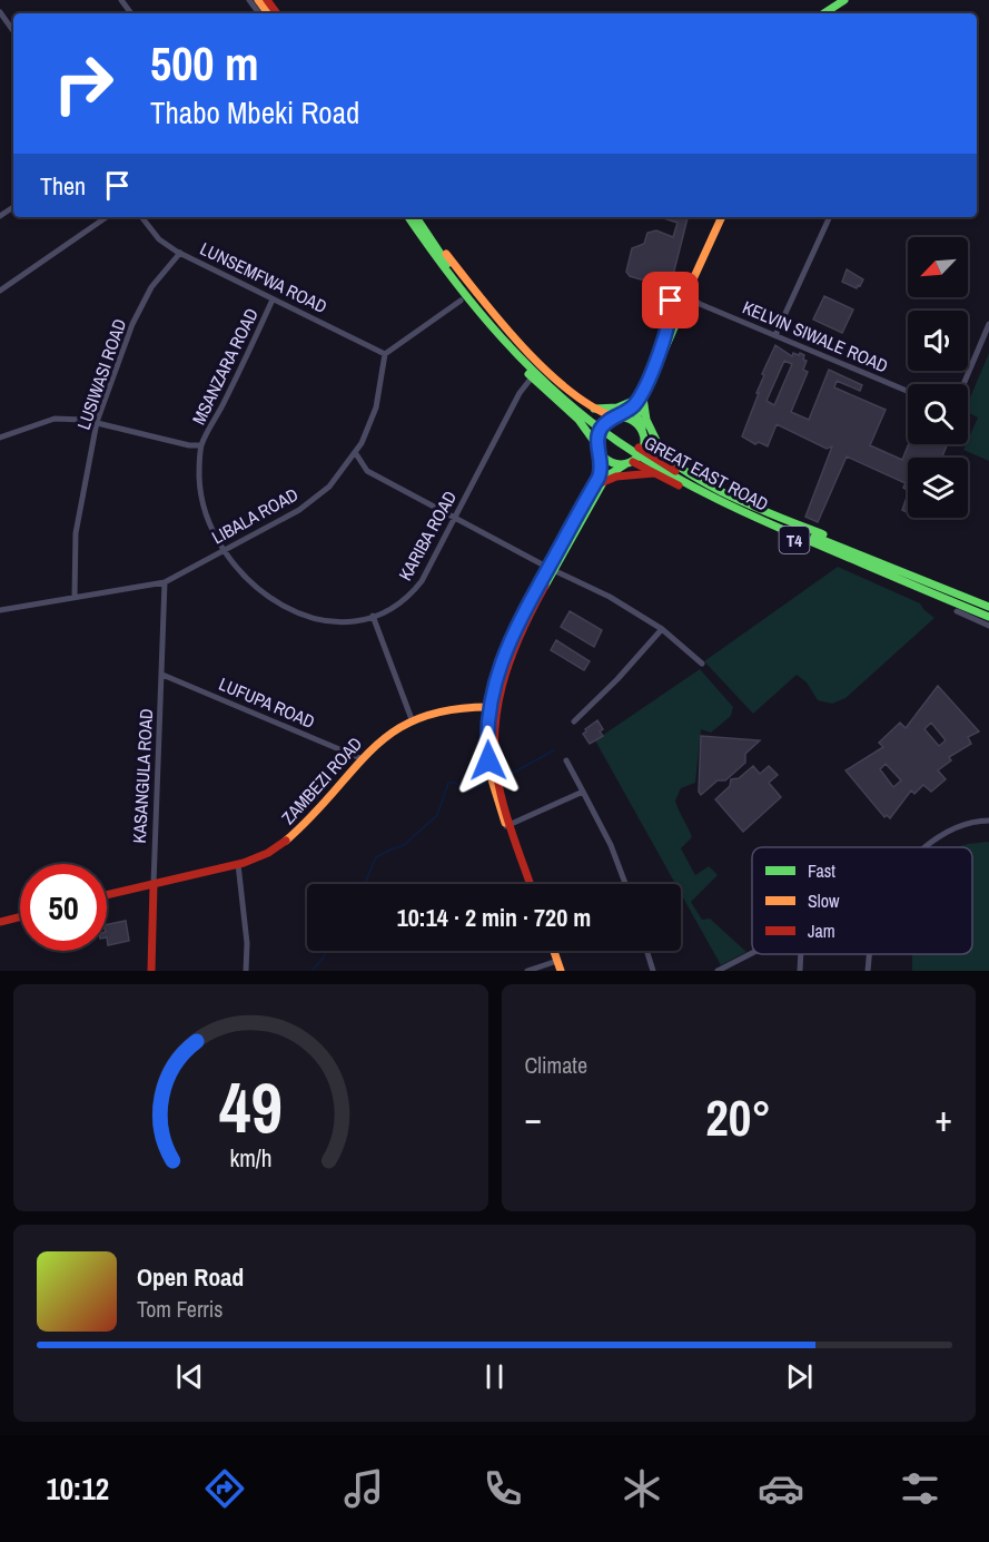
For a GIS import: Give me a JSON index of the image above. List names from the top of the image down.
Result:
{
  "streets": {
    "main road": [
      "GREAT EAST ROAD",
      "T4",
      "KASANGULA ROAD",
      "ZAMBEZI ROAD"
    ],
    "street": [
      "LUNSEMFWA ROAD",
      "KELVIN SIWALE ROAD",
      "MSANZARA ROAD",
      "LUSIWASI ROAD",
      "LIBALA ROAD",
      "KARIBA ROAD",
      "LUFUPA ROAD"
    ]
  },
  "crossings": [
    ["LUNSEMFWA ROAD", "MSANZARA ROAD"],
    ["LUNSEMFWA ROAD", "LUSIWASI ROAD"],
    ["LUNSEMFWA ROAD", "LIBALA ROAD"],
    ["MSANZARA ROAD", "KARIBA ROAD"],
    ["LUSIWASI ROAD", "LIBALA ROAD"],
    ["GREAT EAST ROAD", "KARIBA ROAD"],
    ["LIBALA ROAD", "KARIBA ROAD"],
    ["LIBALA ROAD", "KASANGULA ROAD"],
    ["LUFUPA ROAD", "KASANGULA ROAD"],
    ["LUFUPA ROAD", "ZAMBEZI ROAD"],
    ["KASANGULA ROAD", "ZAMBEZI ROAD"]
  ],
  "legend": ["Fast", "Slow", "Jam"],
  "north": "bottom left",
  "page": {
    "turn": ["500 m", "Thabo Mbeki Road"],
    "then": "Then",
    "limit": "50",
    "trip": "10:14 · 2 min · 720 m",
    "tile": "Climate",
    "heat": ["−", "20°", "+"],
    "song": ["Open Road", "Tom Ferris"],
    "tabs": "10:12",
    "gauge": ["49", "km/h"]
  }
}
